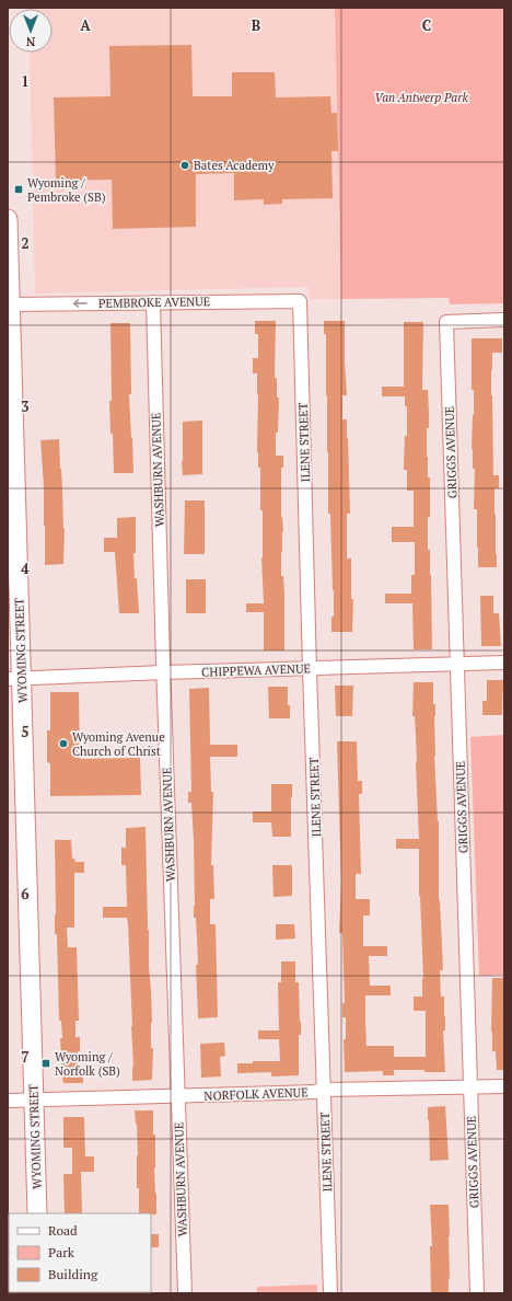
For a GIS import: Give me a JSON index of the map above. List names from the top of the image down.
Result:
{
  "streets": {
    "street": [
      "PEMBROKE AVENUE",
      "ILENE STREET",
      "GRIGGS AVENUE",
      "WASHBURN AVENUE",
      "WYOMING STREET",
      "CHIPPEWA AVENUE",
      "NORFOLK AVENUE"
    ]
  },
  "crossings": [
    ["PEMBROKE AVENUE", "ILENE STREET"],
    ["PEMBROKE AVENUE", "WASHBURN AVENUE"],
    ["PEMBROKE AVENUE", "WYOMING STREET"],
    ["ILENE STREET", "CHIPPEWA AVENUE"],
    ["ILENE STREET", "NORFOLK AVENUE"],
    ["GRIGGS AVENUE", "CHIPPEWA AVENUE"],
    ["GRIGGS AVENUE", "NORFOLK AVENUE"],
    ["WASHBURN AVENUE", "CHIPPEWA AVENUE"],
    ["WASHBURN AVENUE", "NORFOLK AVENUE"],
    ["WYOMING STREET", "CHIPPEWA AVENUE"],
    ["WYOMING STREET", "NORFOLK AVENUE"]
  ],
  "one_way": ["PEMBROKE AVENUE"],
  "parks": ["Van Antwerp Park"],
  "places": {
    "other": ["Bates Academy", "Wyoming Avenue Church of Christ"],
    "transit": ["Wyoming / Pembroke (SB)", "Wyoming / Norfolk (SB)"]
  },
  "legend": ["Road", "Park", "Building"],
  "north": "bottom",
  "grid": {
    "columns": ["A", "B", "C"],
    "rows": [
      "1",
      "2",
      "3",
      "4",
      "5",
      "6",
      "7"
    ]
  }
}
